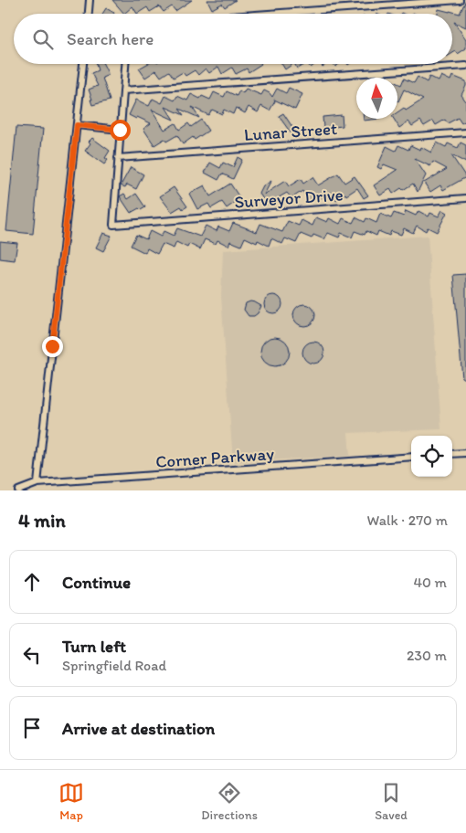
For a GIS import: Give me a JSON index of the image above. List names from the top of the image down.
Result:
{
  "streets": {
    "street": ["Lunar Street", "Surveyor Drive", "Corner Parkway"]
  },
  "crossings": [
    ["Lunar Street", "Surveyor Drive"]
  ],
  "north": "top",
  "page": {
    "search": "Search here",
    "heading": ["4 min", "Walk · 270 m"],
    "list": [
      ["Continue", "40 m"],
      ["Turn left", "Springfield Road", "230 m"],
      "Arrive at destination"
    ],
    "nav": ["Map", "Directions", "Saved"]
  }
}
